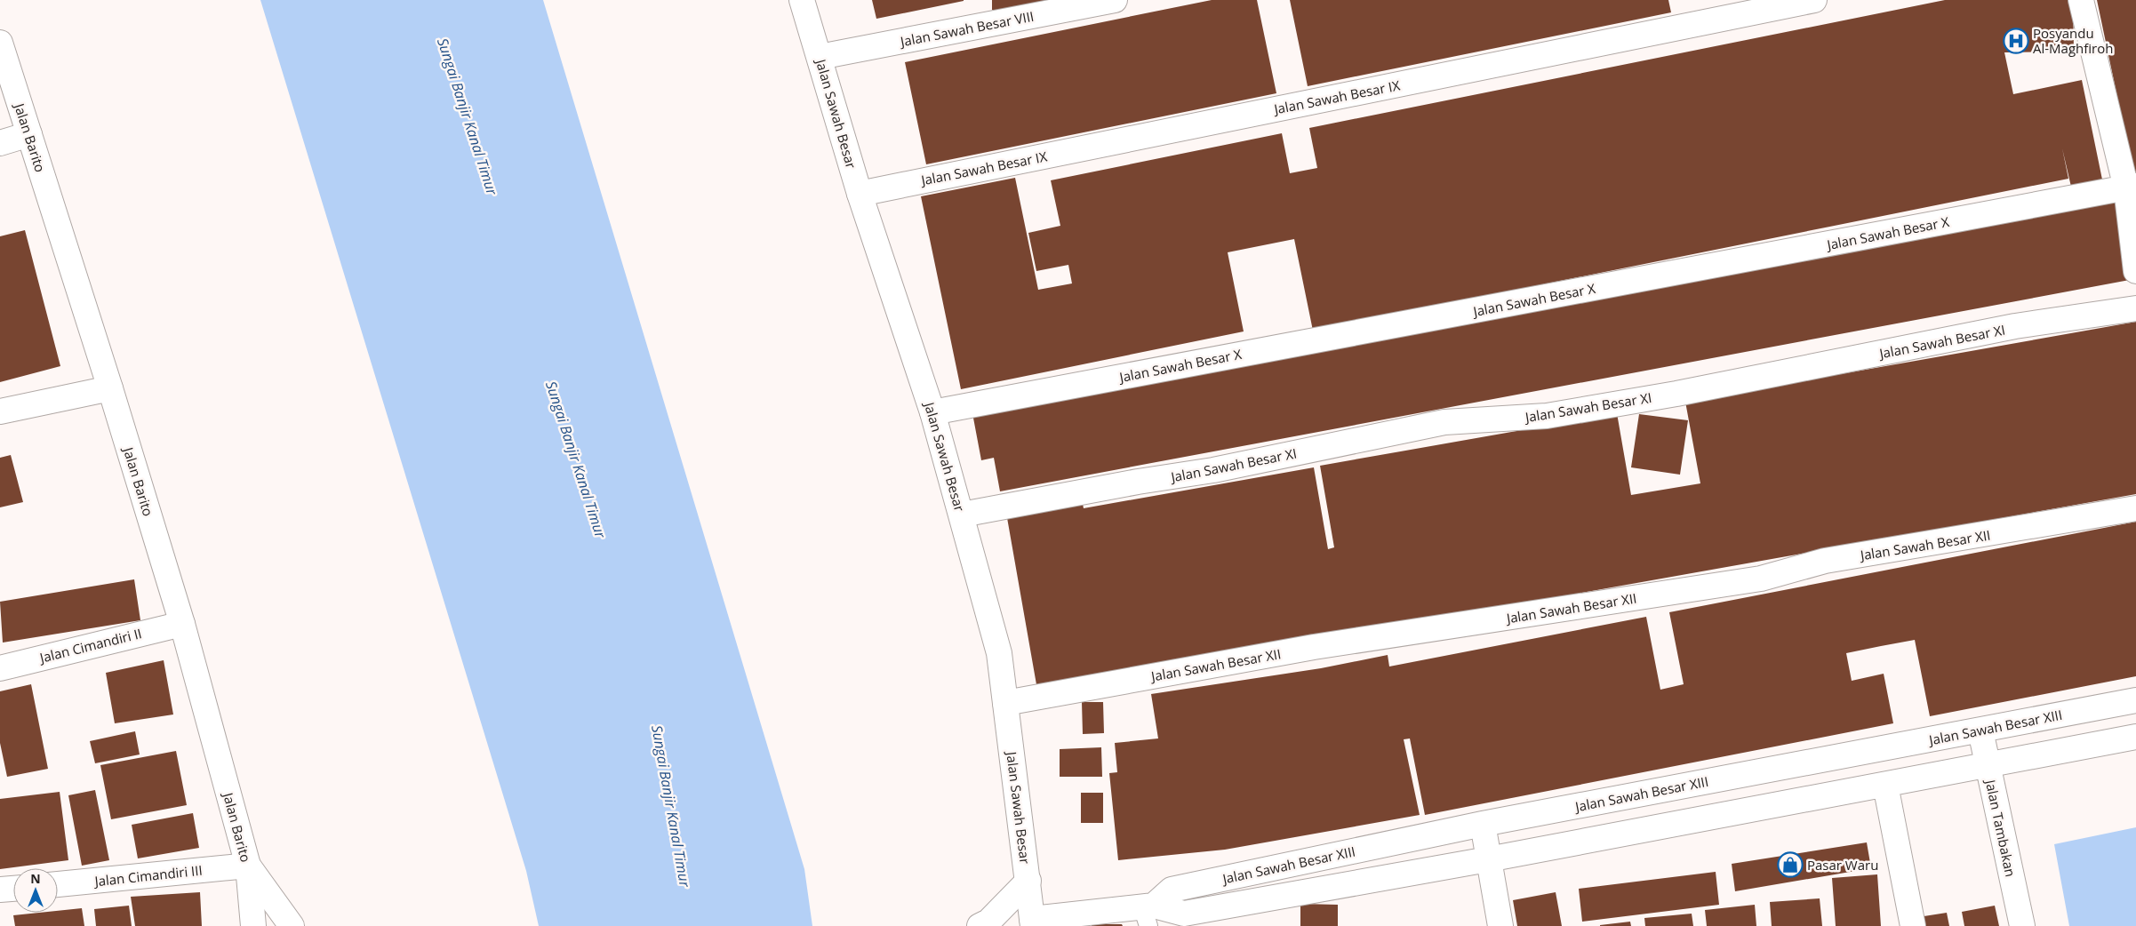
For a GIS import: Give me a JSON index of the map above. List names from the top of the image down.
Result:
{
  "streets": {
    "street": [
      "Jalan Sawah Besar VIII",
      "Jalan Sawah Besar IX",
      "Jalan Sawah Besar",
      "Jalan Barito",
      "Jalan Sawah Besar X",
      "Jalan Sawah Besar XI",
      "Jalan Sawah Besar XII",
      "Jalan Cimandiri II",
      "Jalan Sawah Besar XIII",
      "Jalan Tambakan",
      "Jalan Cimandiri III"
    ]
  },
  "crossings": [
    ["Jalan Sawah Besar VIII", "Jalan Sawah Besar"],
    ["Jalan Sawah Besar IX", "Jalan Sawah Besar"],
    ["Jalan Sawah Besar", "Jalan Sawah Besar X"],
    ["Jalan Sawah Besar", "Jalan Sawah Besar XI"],
    ["Jalan Sawah Besar", "Jalan Sawah Besar XII"],
    ["Jalan Sawah Besar", "Jalan Sawah Besar XIII"],
    ["Jalan Barito", "Jalan Cimandiri II"],
    ["Jalan Barito", "Jalan Cimandiri III"],
    ["Jalan Sawah Besar XIII", "Jalan Tambakan"]
  ],
  "water": ["Sungai Banjir Kanal Timur"],
  "places": {
    "hospital": ["Posyandu Al-Maghfiroh"],
    "shop": ["Pasar Waru"]
  },
  "north": "top"
}
